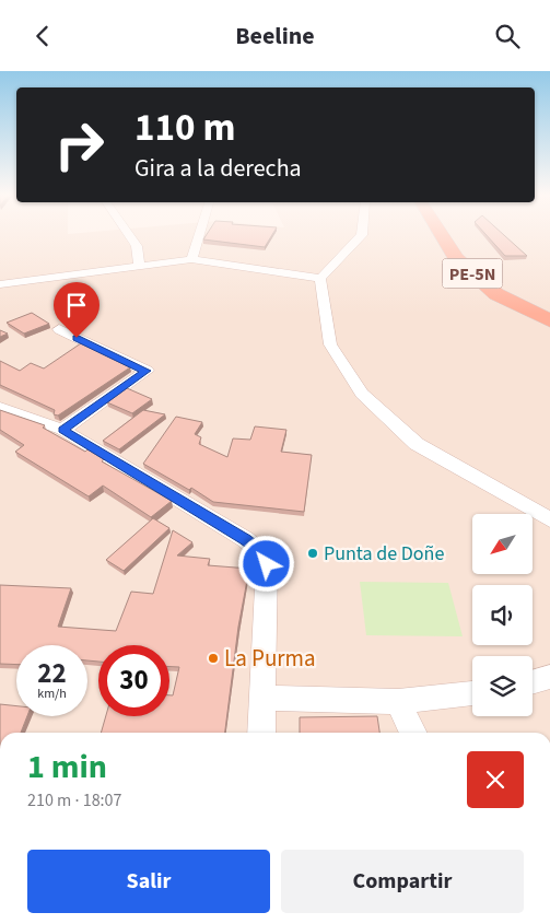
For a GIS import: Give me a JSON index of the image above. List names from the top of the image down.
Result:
{
  "streets": {
    "highway": ["PE-5N"]
  },
  "places": ["Punta de Doñe", "La Purma"],
  "north": "bottom left",
  "page": {
    "header": "Beeline",
    "turn": ["110 m", "Gira a la derecha"],
    "speed": "22 km/h",
    "limit": "30",
    "heading": ["1 min", "210 m · 18:07"],
    "buttons": ["Salir", "Compartir"]
  }
}
